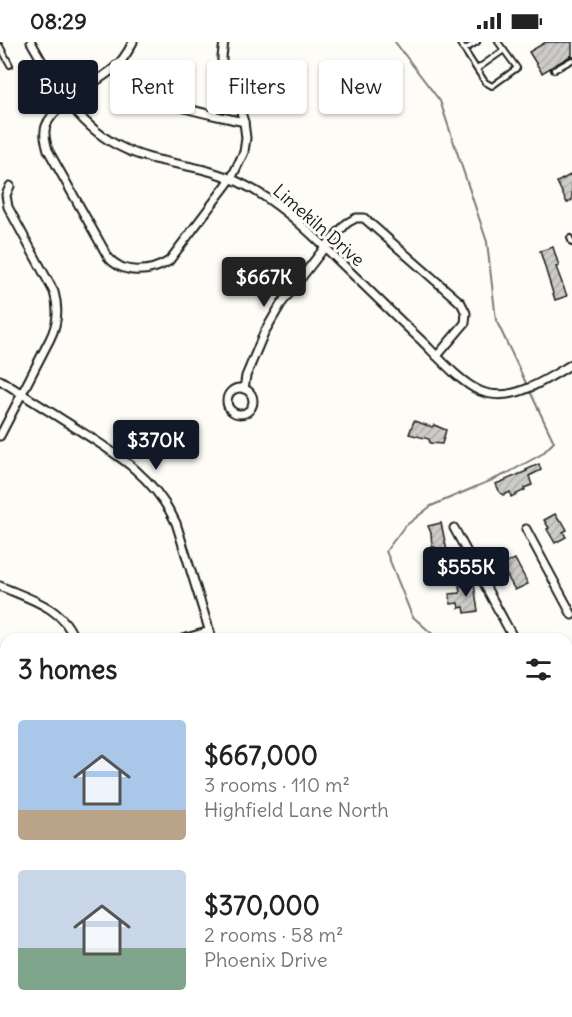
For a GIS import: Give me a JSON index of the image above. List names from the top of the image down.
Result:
{
  "streets": {
    "street": ["Limekiln Drive"]
  },
  "page": {
    "status": "08:29",
    "chip": [
      "Buy",
      "Rent",
      "Filters",
      "New"
    ],
    "price": ["$667K", "$370K", "$555K"],
    "heading": "3 homes",
    "list": [
      {
        "name": "$667,000",
        "note": "3 rooms · 110 m² · Highfield Lane North"
      },
      {
        "name": "$370,000",
        "note": "2 rooms · 58 m² · Phoenix Drive"
      }
    ]
  }
}
